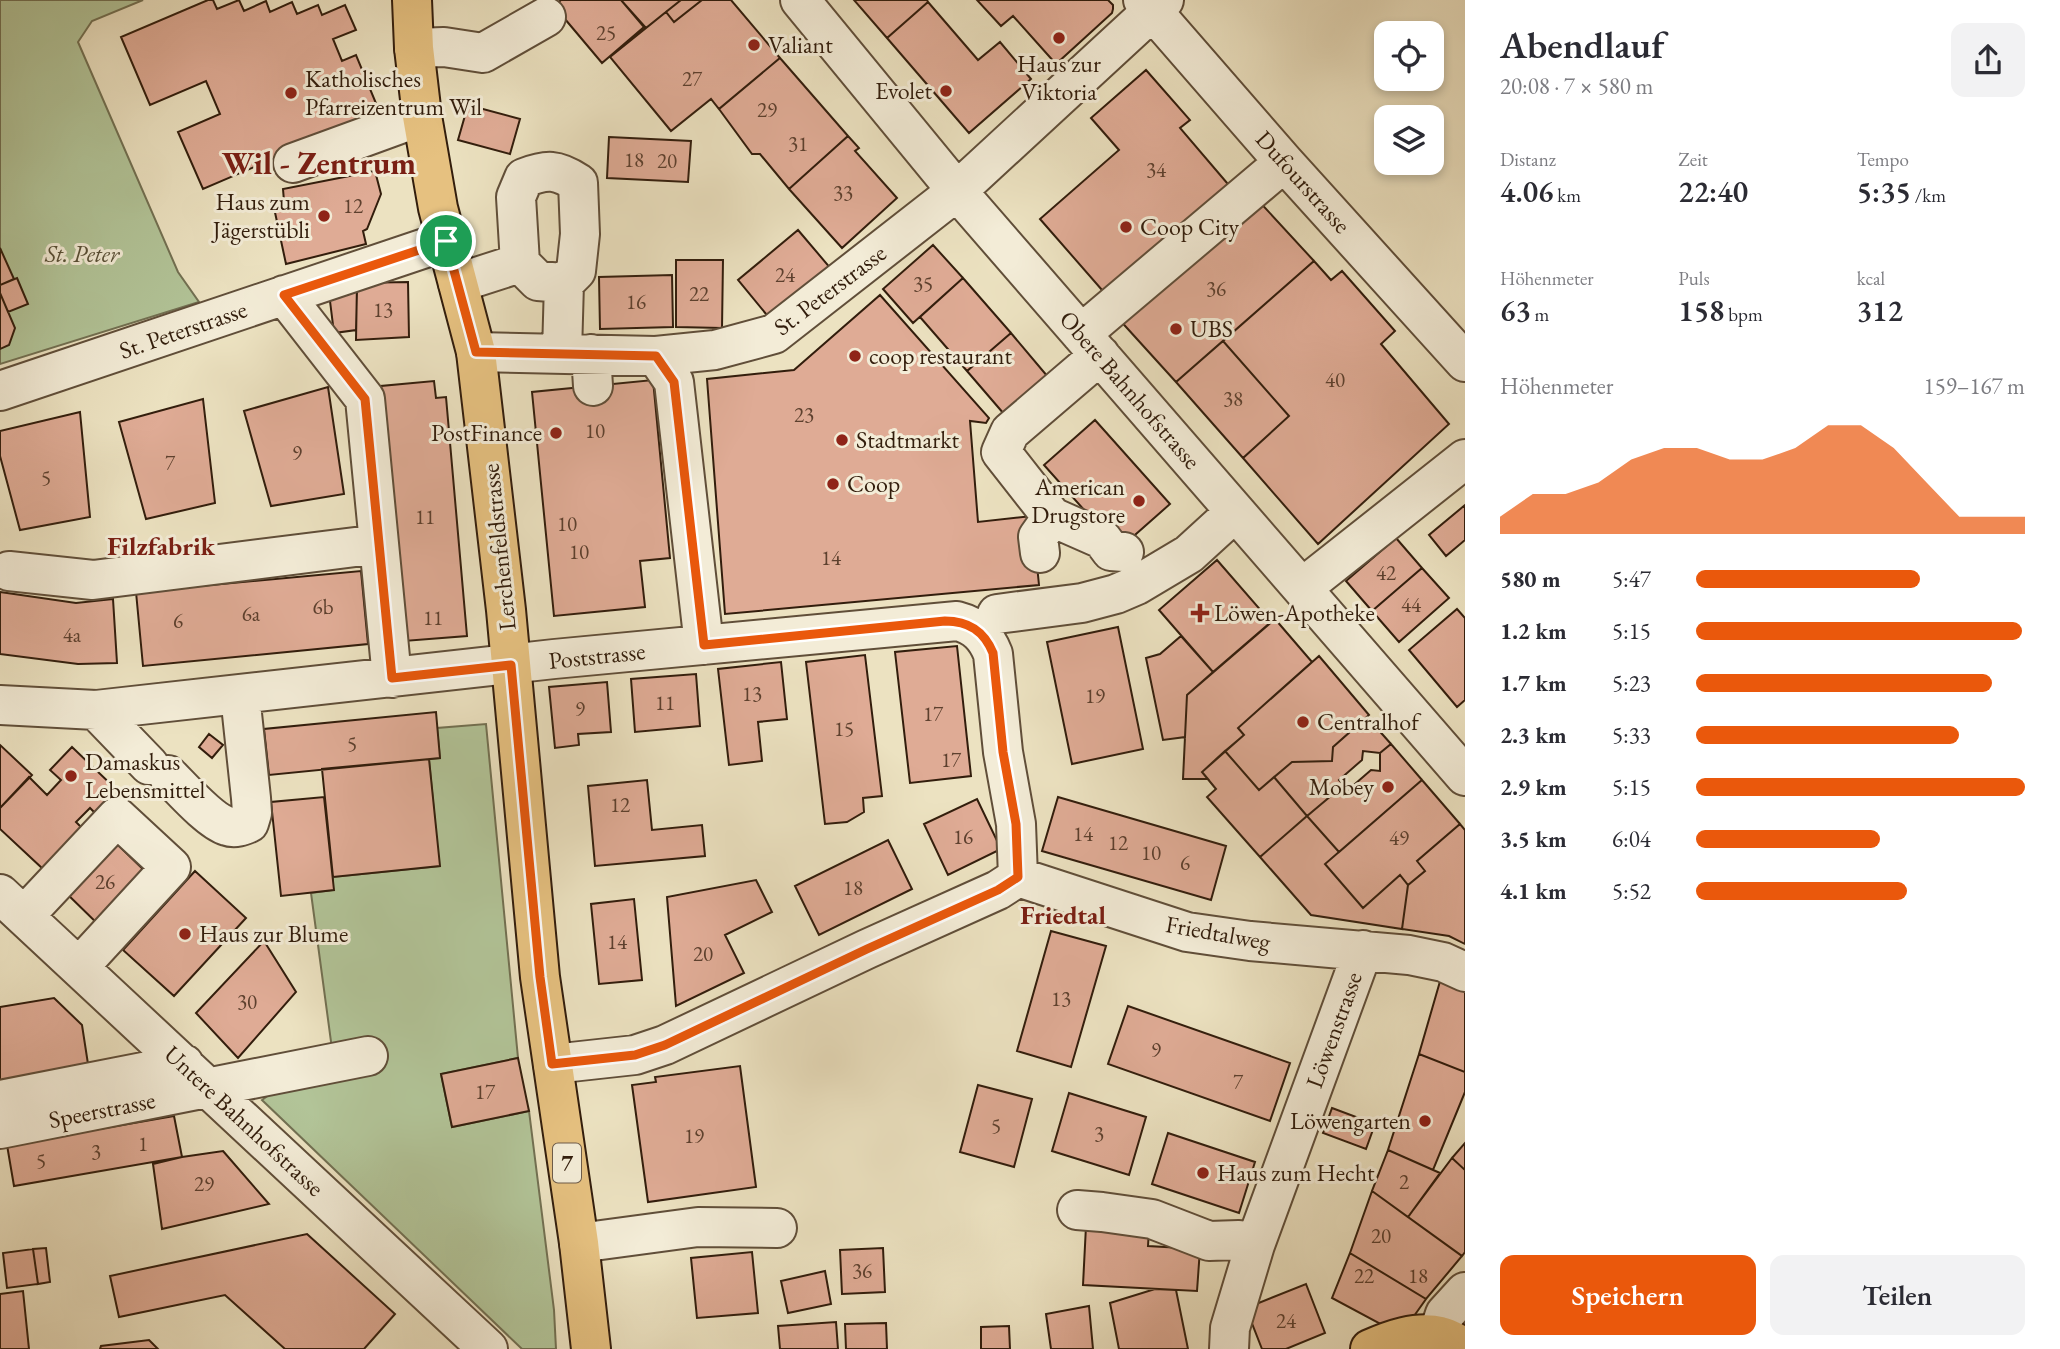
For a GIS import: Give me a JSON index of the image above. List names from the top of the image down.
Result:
{
  "streets": {
    "main road": ["Lerchenfeldstrasse", "7"],
    "street": [
      "Dufourstrasse",
      "St. Peterstrasse",
      "Obere Bahnhofstrasse",
      "Poststrasse",
      "Friedtalweg",
      "Löwenstrasse",
      "Speerstrasse",
      "Untere Bahnhofstrasse"
    ]
  },
  "crossings": [
    ["Dufourstrasse", "St. Peterstrasse"],
    ["St. Peterstrasse", "Obere Bahnhofstrasse"],
    ["St. Peterstrasse", "Lerchenfeldstrasse"],
    ["Obere Bahnhofstrasse", "Poststrasse"],
    ["Lerchenfeldstrasse", "Poststrasse"],
    ["Friedtalweg", "Löwenstrasse"],
    ["Speerstrasse", "Untere Bahnhofstrasse"]
  ],
  "districts": ["Wil - Zentrum", "Filzfabrik", "Friedtal"],
  "parks": ["St. Peter"],
  "places": {
    "other": [
      "Haus zur Viktoria",
      "Valiant",
      "Evolet",
      "Katholisches Pfarreizentrum Wil",
      "Haus zum Jägerstübli",
      "Coop City",
      "UBS",
      "coop restaurant",
      "PostFinance",
      "Stadtmarkt",
      "Coop",
      "American Drugstore",
      "Centralhof",
      "Damaskus Lebensmittel",
      "Mobey",
      "Haus zur Blume",
      "Löwengarten",
      "Haus zum Hecht"
    ],
    "health": ["Löwen-Apotheke"]
  },
  "house_numbers": [
    "25",
    "27",
    "29",
    "31",
    "18",
    "20",
    "34",
    "33",
    "12",
    "24",
    "35",
    "36",
    "22",
    "16",
    "13",
    "40",
    "38",
    "23",
    "10",
    "9",
    "7",
    "5",
    "11",
    "10",
    "10",
    "14",
    "42",
    "44",
    "6b",
    "6a",
    "11",
    "6",
    "4a",
    "13",
    "19",
    "11",
    "9",
    "17",
    "15",
    "5",
    "17",
    "12",
    "14",
    "16",
    "49",
    "12",
    "10",
    "6",
    "26",
    "18",
    "14",
    "20",
    "13",
    "30",
    "9",
    "7",
    "17",
    "5",
    "3",
    "19",
    "1",
    "3",
    "5",
    "2",
    "29",
    "20",
    "36",
    "22",
    "18",
    "24"
  ],
  "page": {
    "heading": ["Abendlauf", "20:08 · 7 × 580 m"],
    "stats": [
      ["Distanz", "4.06 km"],
      ["Zeit", "22:40"],
      ["Tempo", "5:35 /km"],
      ["Höhenmeter", "63 m"],
      ["Puls", "158 bpm"],
      ["kcal", "312"]
    ],
    "chart": ["Höhenmeter", "159–167 m"],
    "list": [
      {
        "name": "580 m",
        "note": "5:47"
      },
      {
        "name": "1.2 km",
        "note": "5:15"
      },
      {
        "name": "1.7 km",
        "note": "5:23"
      },
      {
        "name": "2.3 km",
        "note": "5:33"
      },
      {
        "name": "2.9 km",
        "note": "5:15"
      },
      {
        "name": "3.5 km",
        "note": "6:04"
      },
      {
        "name": "4.1 km",
        "note": "5:52"
      }
    ],
    "buttons": ["Speichern", "Teilen"]
  }
}
